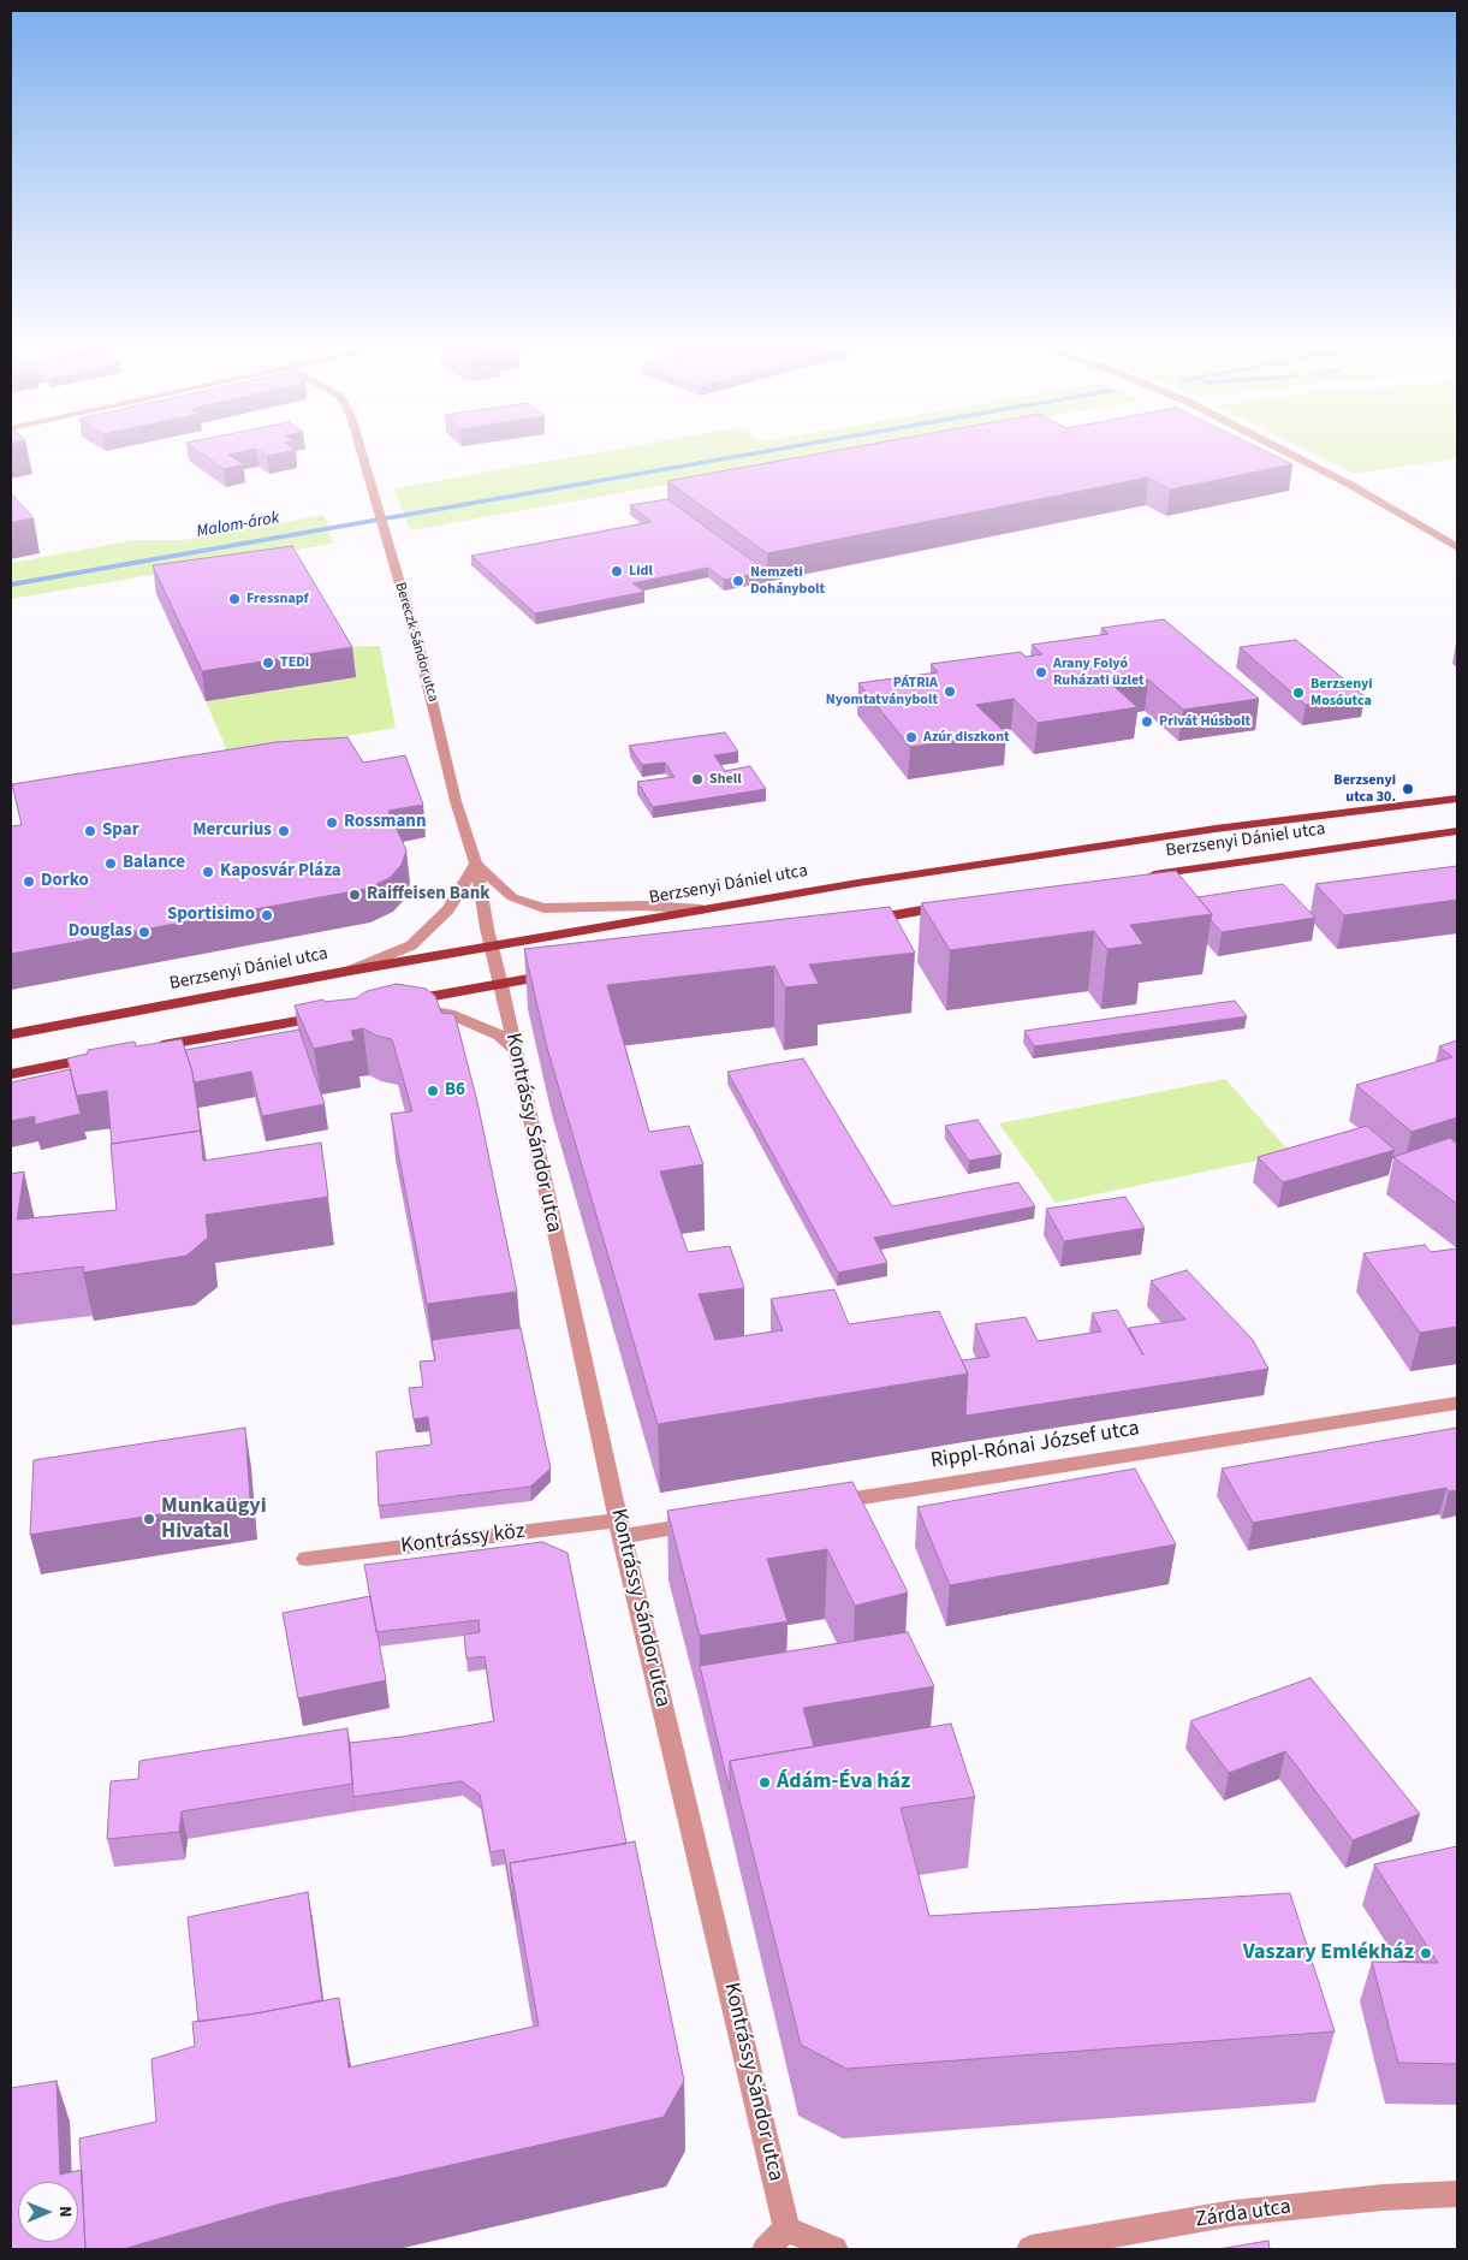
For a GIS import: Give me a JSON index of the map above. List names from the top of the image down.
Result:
{
  "streets": {
    "main road": ["Berzsenyi Dániel utca"],
    "street": [
      "Bereczk Sándor utca",
      "Kontrássy Sándor utca",
      "Rippl-Rónai József utca",
      "Kontrássy köz",
      "Zárda utca"
    ]
  },
  "crossings": [
    ["Bereczk Sándor utca", "Berzsenyi Dániel utca"],
    ["Bereczk Sándor utca", "Kontrássy Sándor utca"],
    ["Berzsenyi Dániel utca", "Kontrássy Sándor utca"],
    ["Kontrássy Sándor utca", "Kontrássy köz"]
  ],
  "water": ["Malom-árok"],
  "places": [
    "Lidl",
    "Nemzeti Dohánybolt",
    "Fressnapf",
    "TEDi",
    "Arany Folyó Ruházati üzlet",
    "PÁTRIA Nyomtatványbolt",
    "Berzsenyi Mosóutca",
    "Privát Húsbolt",
    "Azúr diszkont",
    "Shell",
    "Berzsenyi utca 30.",
    "Rossmann",
    "Spar",
    "Mercurius",
    "Balance",
    "Kaposvár Pláza",
    "Dorko",
    "Raiffeisen Bank",
    "Sportisimo",
    "Douglas",
    "B6",
    "Munkaügyi Hivatal",
    "Ádám-Éva ház",
    "Vaszary Emlékház"
  ],
  "north": "right"
}
